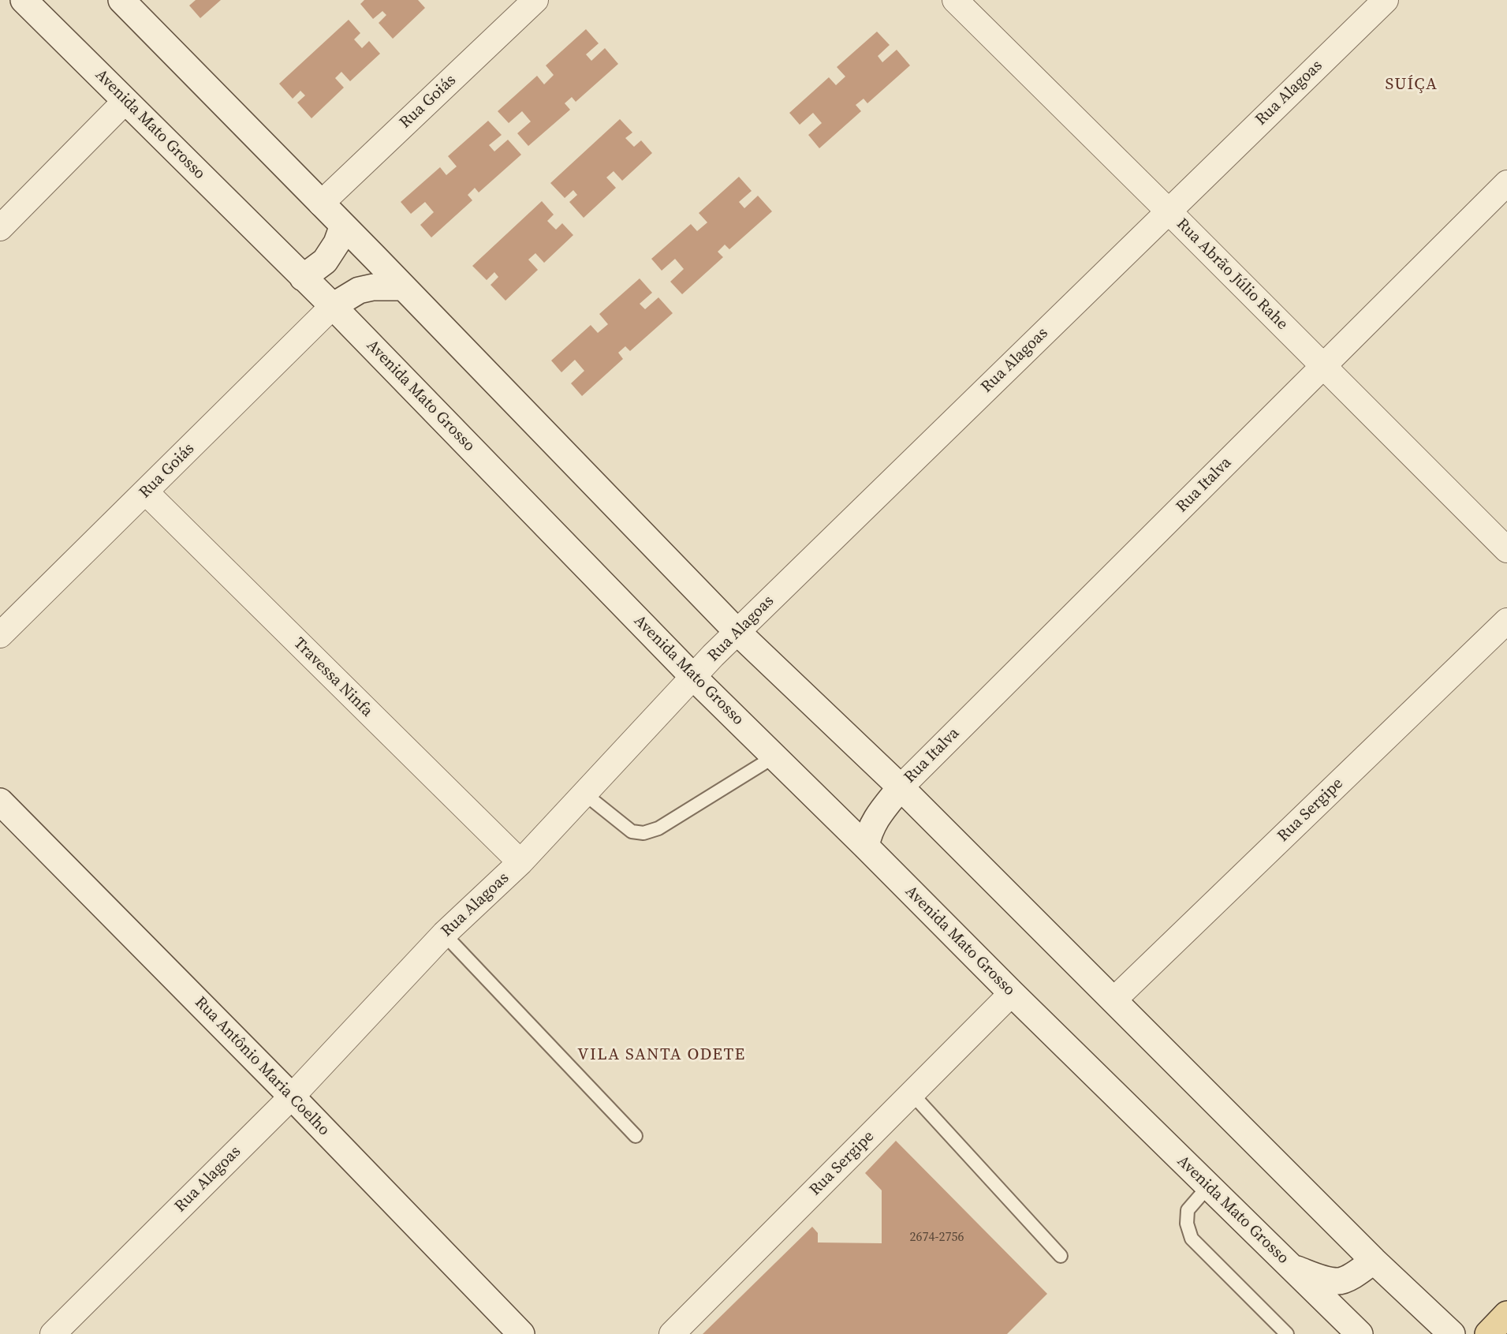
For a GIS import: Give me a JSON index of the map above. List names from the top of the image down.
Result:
{
  "streets": {
    "main road": ["Avenida Mato Grosso", "Rua Antônio Maria Coelho"],
    "street": [
      "Rua Alagoas",
      "Rua Goiás",
      "Rua Abrão Júlio Rahe",
      "Rua Italva",
      "Travessa Ninfa",
      "Rua Sergipe"
    ]
  },
  "crossings": [
    ["Rua Alagoas", "Avenida Mato Grosso"],
    ["Rua Alagoas", "Rua Abrão Júlio Rahe"],
    ["Rua Alagoas", "Travessa Ninfa"],
    ["Rua Alagoas", "Rua Antônio Maria Coelho"],
    ["Rua Goiás", "Avenida Mato Grosso"],
    ["Rua Goiás", "Travessa Ninfa"],
    ["Avenida Mato Grosso", "Rua Sergipe"],
    ["Rua Abrão Júlio Rahe", "Rua Italva"]
  ],
  "districts": ["SUÍÇA", "VILA SANTA ODETE"],
  "house_numbers": ["2674-2756"]
}
